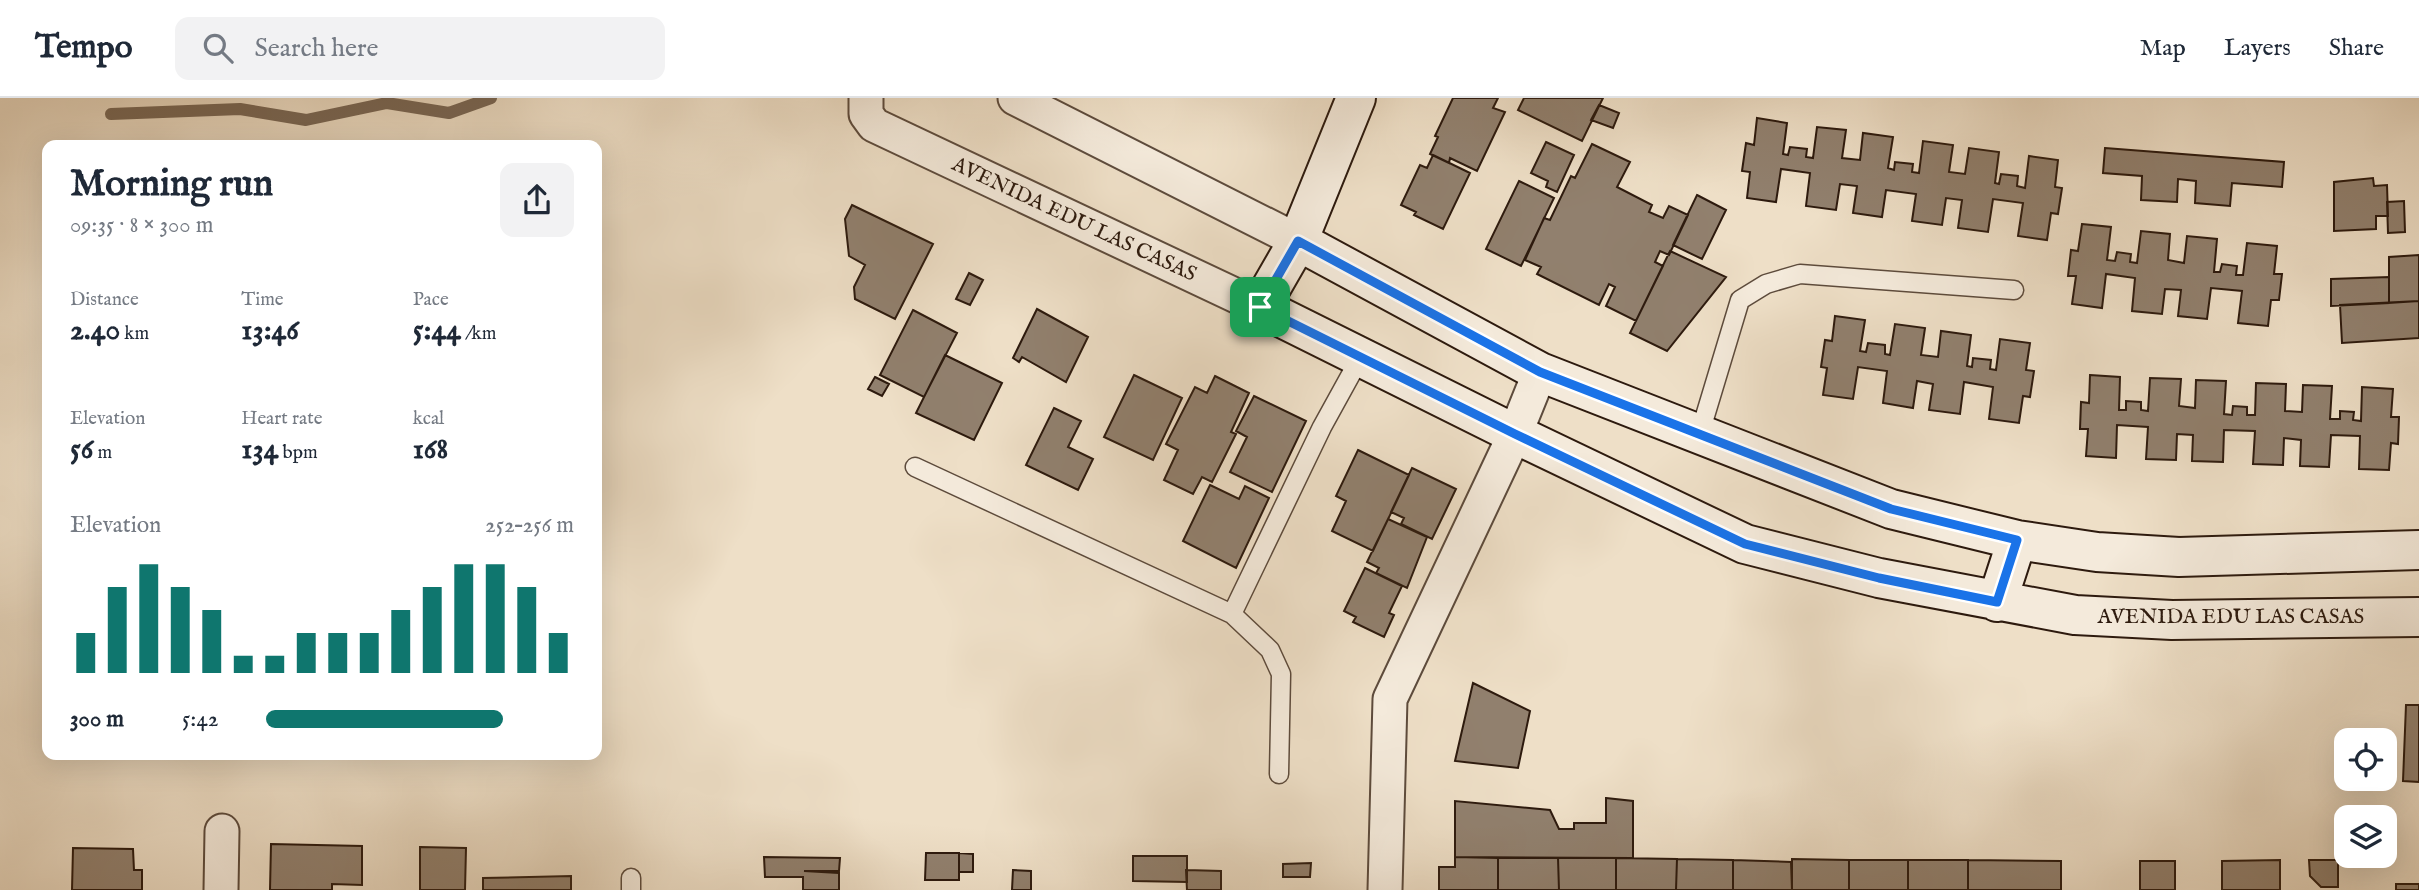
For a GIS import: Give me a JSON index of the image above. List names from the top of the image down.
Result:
{
  "streets": {
    "street": ["AVENIDA EDU LAS CASAS"]
  },
  "page": {
    "header": "Tempo",
    "search": "Search here",
    "nav": ["Map", "Layers", "Share"],
    "heading": ["Morning run", "09:35 · 8 × 300 m"],
    "stats": [
      ["Distance", "2.40 km"],
      ["Time", "13:46"],
      ["Pace", "5:44 /km"],
      ["Elevation", "56 m"],
      ["Heart rate", "134 bpm"],
      ["kcal", "168"]
    ],
    "chart": ["Elevation", "252–256 m"],
    "list": [
      {
        "name": "300 m",
        "note": "5:42"
      }
    ]
  }
}
